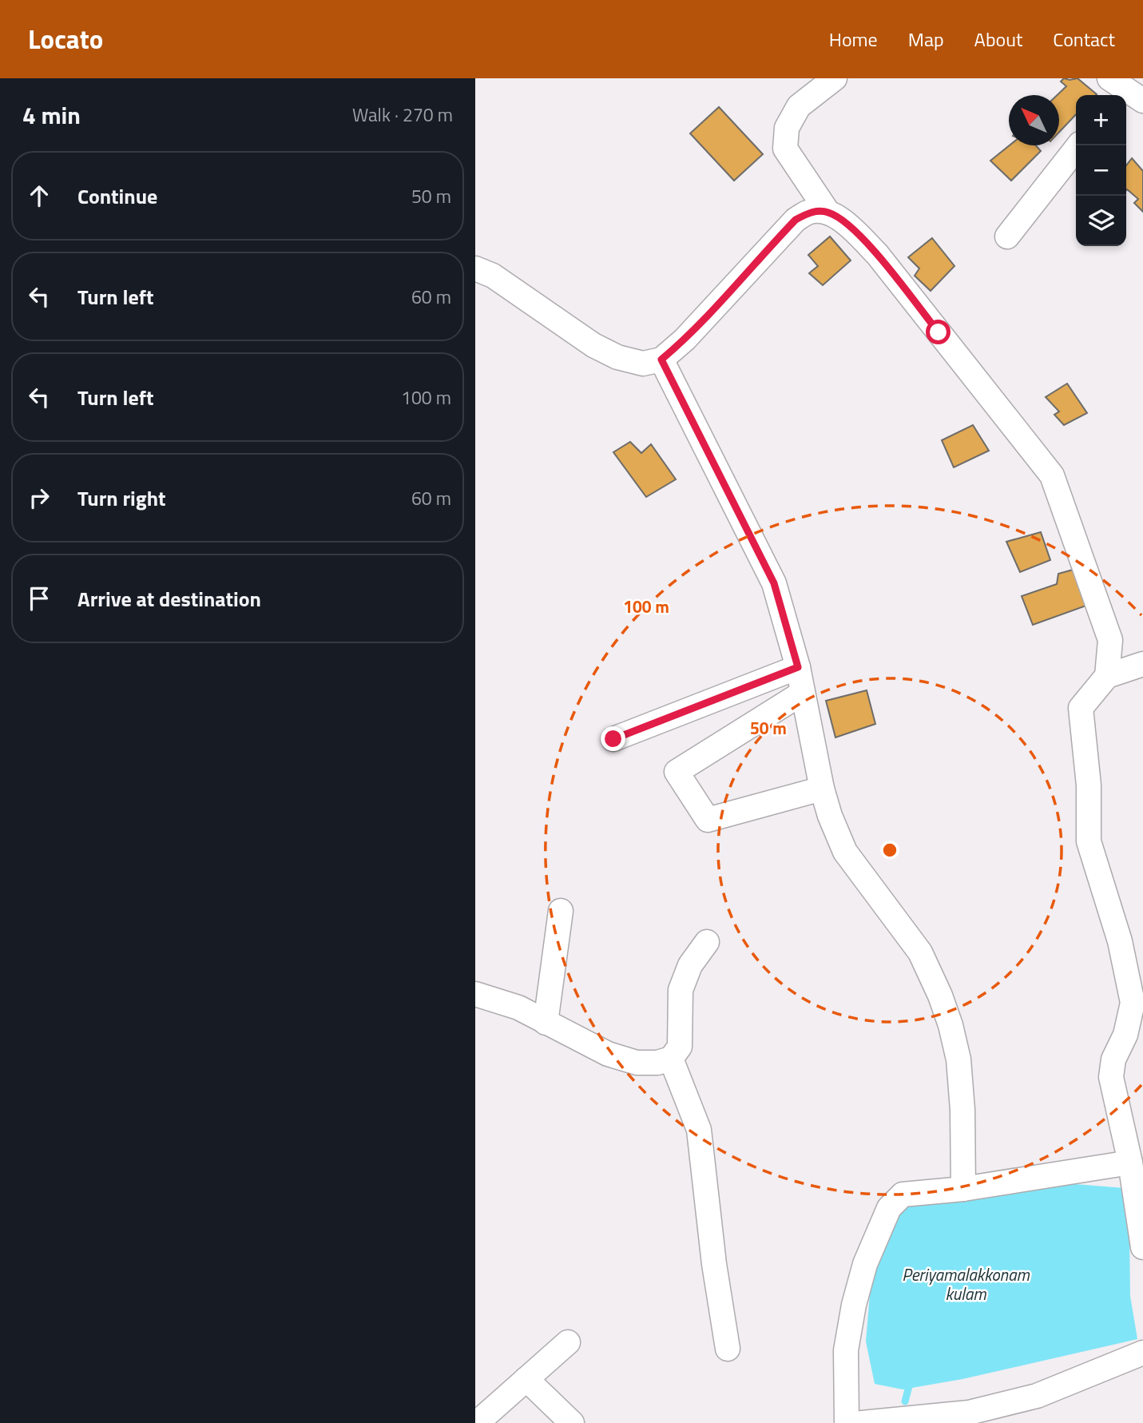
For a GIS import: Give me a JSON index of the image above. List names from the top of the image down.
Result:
{
  "water": ["Periyamalakkonam kulam"],
  "north": "top left",
  "page": {
    "header": "Locato",
    "nav": [
      "Home",
      "Map",
      "About",
      "Contact"
    ],
    "heading": ["4 min", "Walk · 270 m"],
    "map_buttons": ["+", "−"],
    "list": [
      ["Continue", "50 m"],
      ["Turn left", "60 m"],
      ["Turn left", "100 m"],
      ["Turn right", "60 m"],
      "Arrive at destination"
    ]
  },
  "rings": ["100 m", "50 m"]
}
